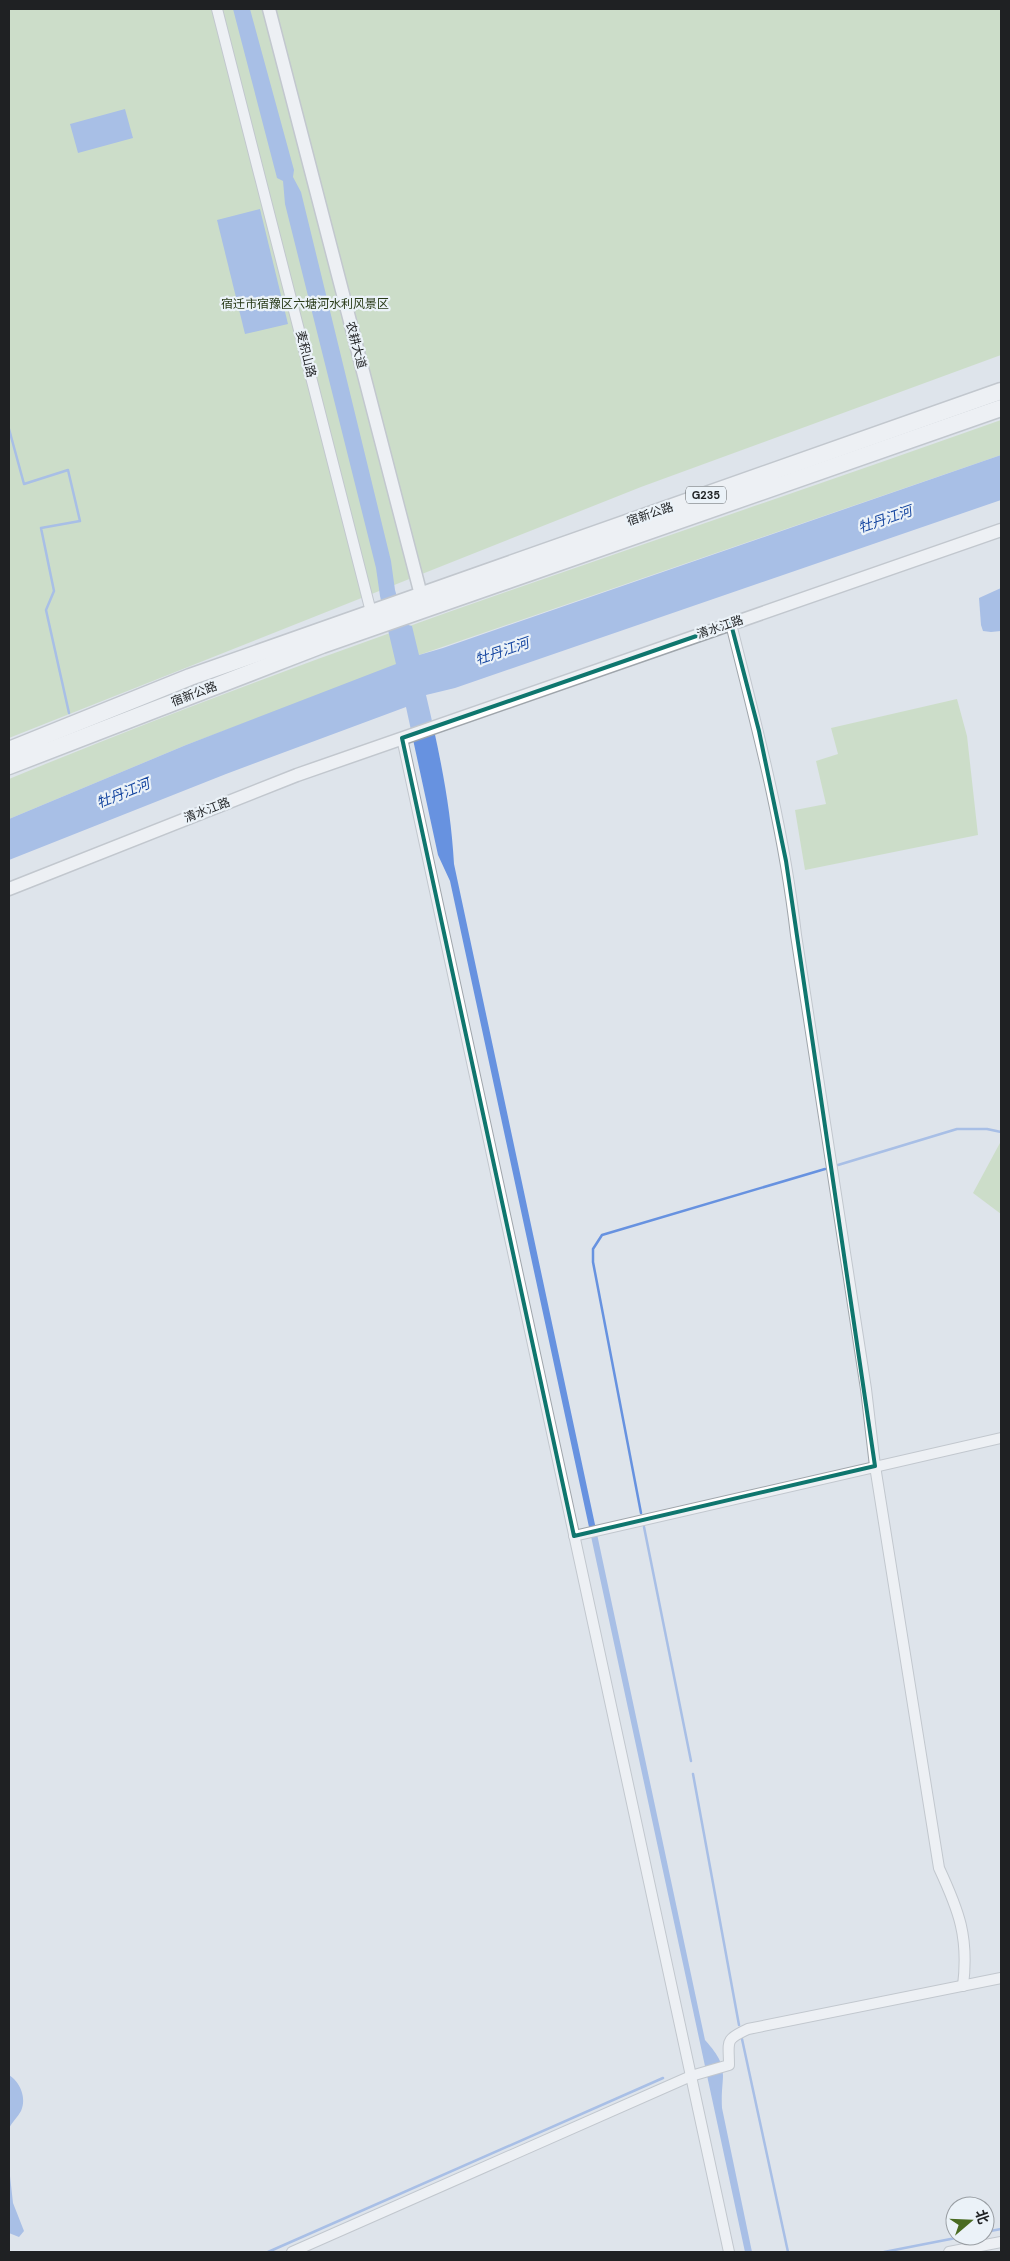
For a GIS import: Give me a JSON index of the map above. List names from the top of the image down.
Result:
{
  "streets": {
    "highway": ["G235", "宿新公路"],
    "street": ["农耕大道", "麦积山路", "清水江路"]
  },
  "crossings": [
    ["农耕大道", "宿新公路"],
    ["麦积山路", "宿新公路"]
  ],
  "water": ["牡丹江河"],
  "parks": ["宿迁市宿豫区六塘河水利风景区"],
  "north": "right"
}
